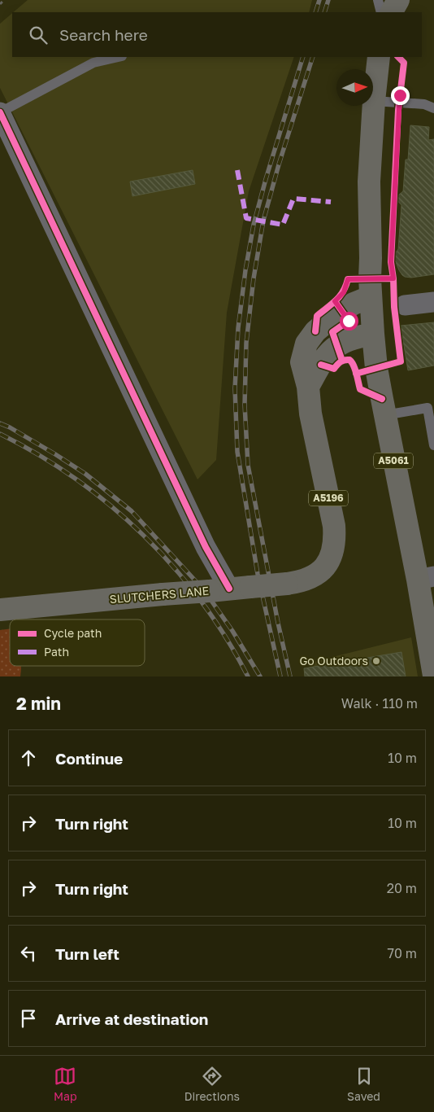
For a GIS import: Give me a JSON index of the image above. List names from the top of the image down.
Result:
{
  "streets": {
    "highway": ["A5061", "A5196", "SLUTCHERS LANE"]
  },
  "crossings": [
    ["A5061", "SLUTCHERS LANE"]
  ],
  "places": ["Go Outdoors"],
  "legend": ["Cycle path", "Path"],
  "north": "right",
  "page": {
    "search": "Search here",
    "heading": ["2 min", "Walk · 110 m"],
    "list": [
      ["Continue", "10 m"],
      ["Turn right", "10 m"],
      ["Turn right", "20 m"],
      ["Turn left", "70 m"],
      "Arrive at destination"
    ],
    "nav": ["Map", "Directions", "Saved"]
  }
}
